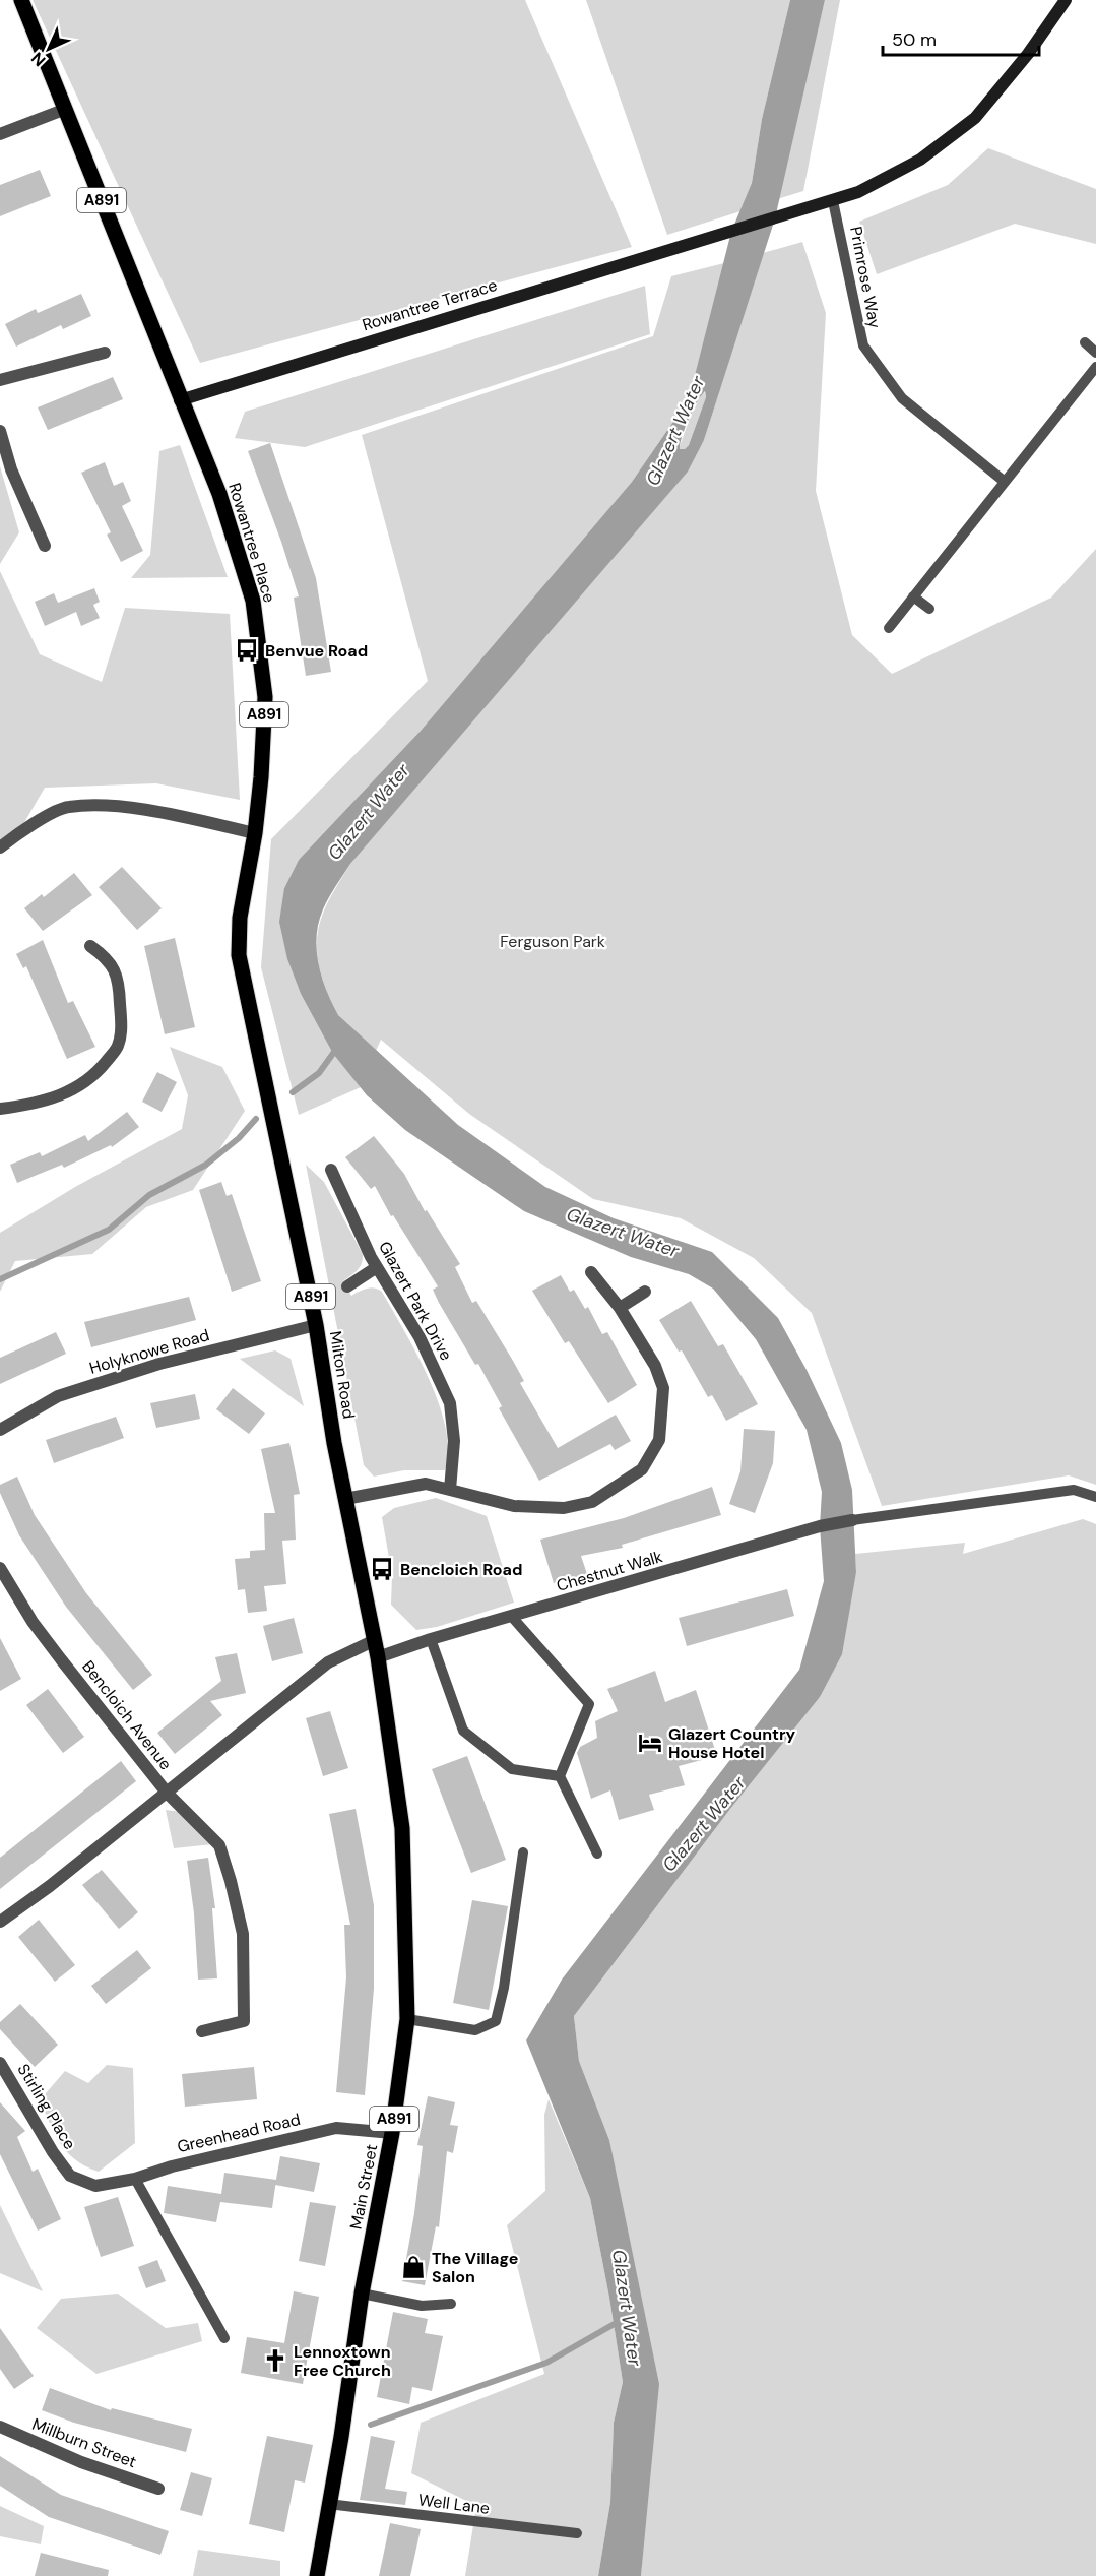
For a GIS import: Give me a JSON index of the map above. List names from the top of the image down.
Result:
{
  "streets": {
    "main road": [
      "A891",
      "Rowantree Terrace",
      "Rowantree Place",
      "Milton Road",
      "Main Street"
    ],
    "street": [
      "Glazert Park Drive",
      "Holyknowe Road",
      "Chestnut Walk",
      "Bencloich Avenue",
      "Stirling Place",
      "Greenhead Road",
      "Millburn Street"
    ],
    "lane": ["Primrose Way", "Well Lane"]
  },
  "crossings": [
    ["A891", "Rowantree Terrace"],
    ["A891", "Rowantree Place"],
    ["Primrose Way", "Rowantree Terrace"],
    ["Rowantree Terrace", "Rowantree Place"],
    ["Rowantree Place", "Milton Road"],
    ["Holyknowe Road", "Milton Road"],
    ["Milton Road", "Chestnut Walk"],
    ["Milton Road", "Main Street"],
    ["Chestnut Walk", "Main Street"],
    ["Stirling Place", "Greenhead Road"],
    ["Greenhead Road", "Main Street"],
    ["Main Street", "Well Lane"]
  ],
  "water": ["Glazert Water"],
  "parks": ["Ferguson Park"],
  "places": {
    "bus stop": ["Benvue Road", "Bencloich Road"],
    "hotel": ["Glazert Country House Hotel"],
    "shop": ["The Village Salon"],
    "church": ["Lennoxtown Free Church"]
  },
  "scale_bar": "50 m",
  "north": "bottom left"
}
